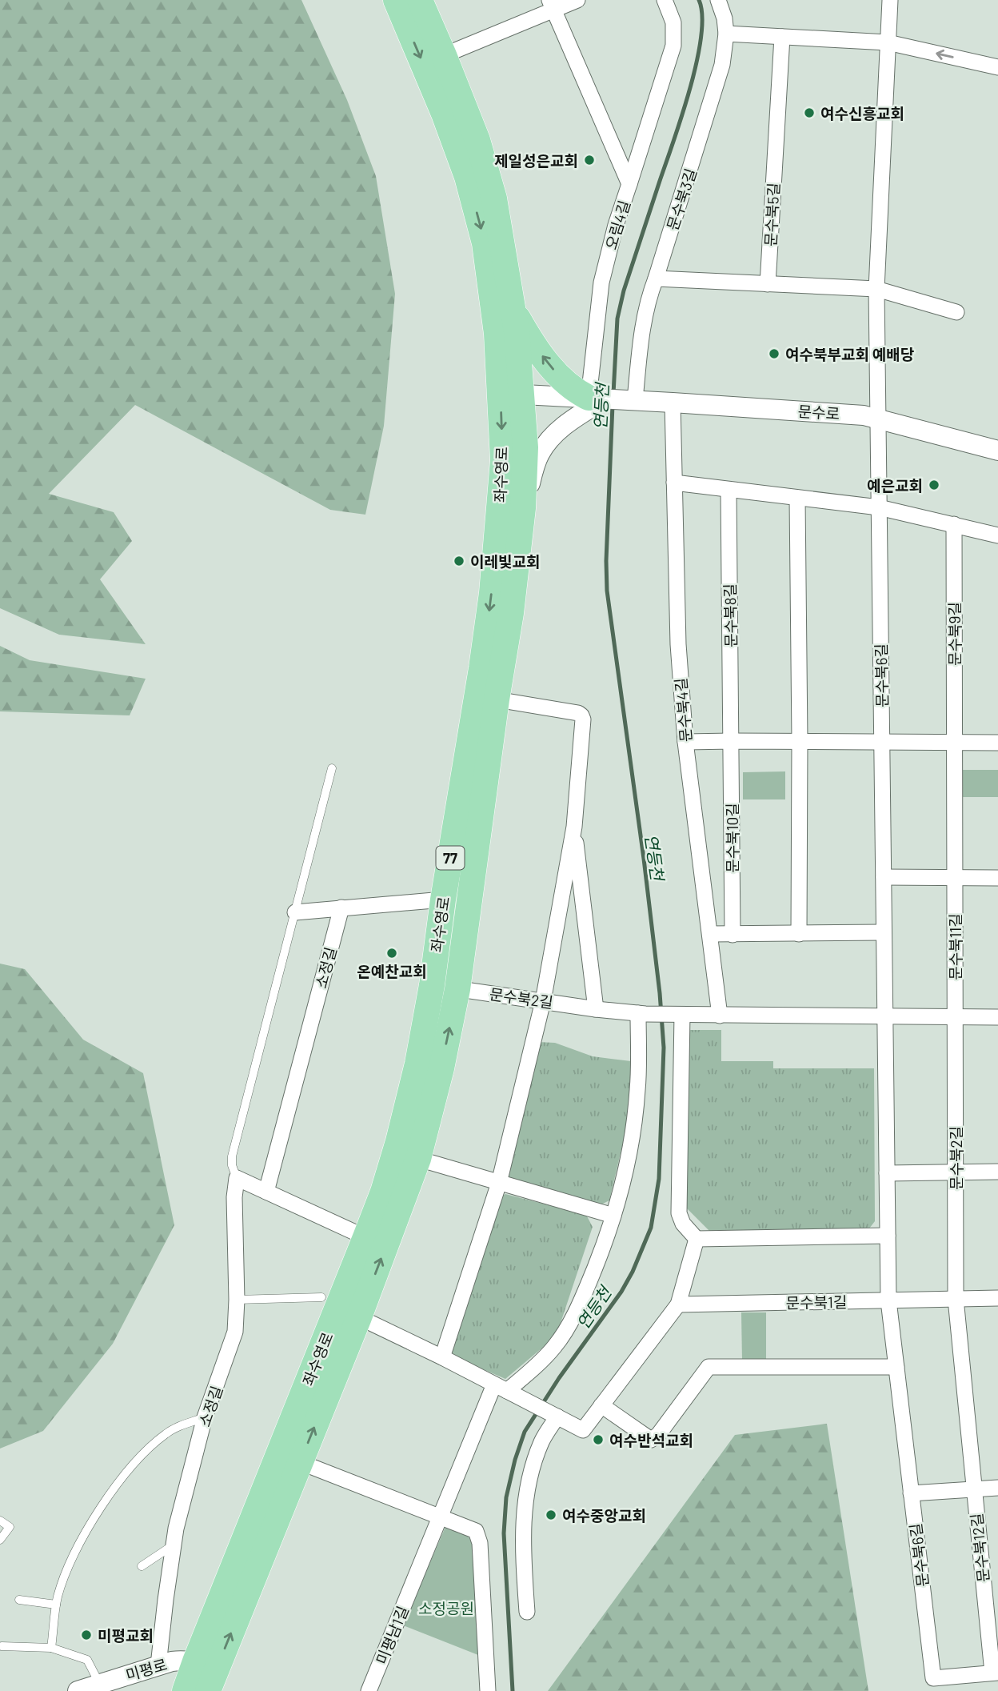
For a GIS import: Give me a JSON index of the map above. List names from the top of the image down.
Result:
{
  "streets": {
    "main road": ["좌수영로", "77"],
    "street": [
      "문수북3길",
      "문수북5길",
      "오림4길",
      "문수로",
      "문수북8길",
      "문수북9길",
      "문수북6길",
      "문수북4길",
      "문수북10길",
      "문수북11길",
      "소정길",
      "문수북2길",
      "문수북1길",
      "문수북12길",
      "미평남1길",
      "미평로"
    ]
  },
  "crossings": [
    ["문수북3길", "문수로"],
    ["오림4길", "문수로"],
    ["문수로", "문수북6길"],
    ["문수로", "문수북4길"],
    ["좌수영로", "문수북2길"],
    ["좌수영로", "미평로"],
    ["문수북8길", "문수북10길"],
    ["문수북9길", "문수북11길"],
    ["문수북6길", "문수북1길"],
    ["문수북6길", "문수북12길"],
    ["문수북11길", "문수북2길"],
    ["소정길", "미평로"],
    ["문수북2길", "문수북1길"]
  ],
  "water": ["연등천"],
  "parks": ["소정공원"],
  "places": [
    "여수신흥교회",
    "제일성은교회",
    "여수북부교회 예배당",
    "예은교회",
    "이레빛교회",
    "온예찬교회",
    "여수반석교회",
    "여수중앙교회",
    "미평교회"
  ]
}
